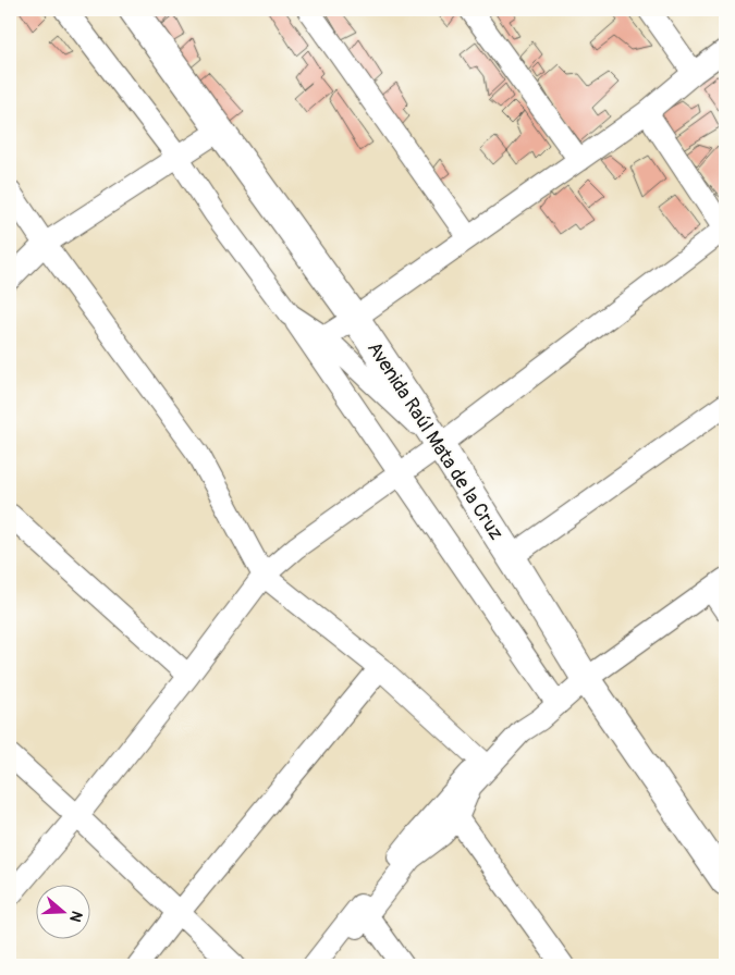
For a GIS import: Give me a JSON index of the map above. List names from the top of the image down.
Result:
{
  "streets": {
    "street": ["Avenida Raúl Mata de la Cruz"]
  },
  "north": "right"
}
